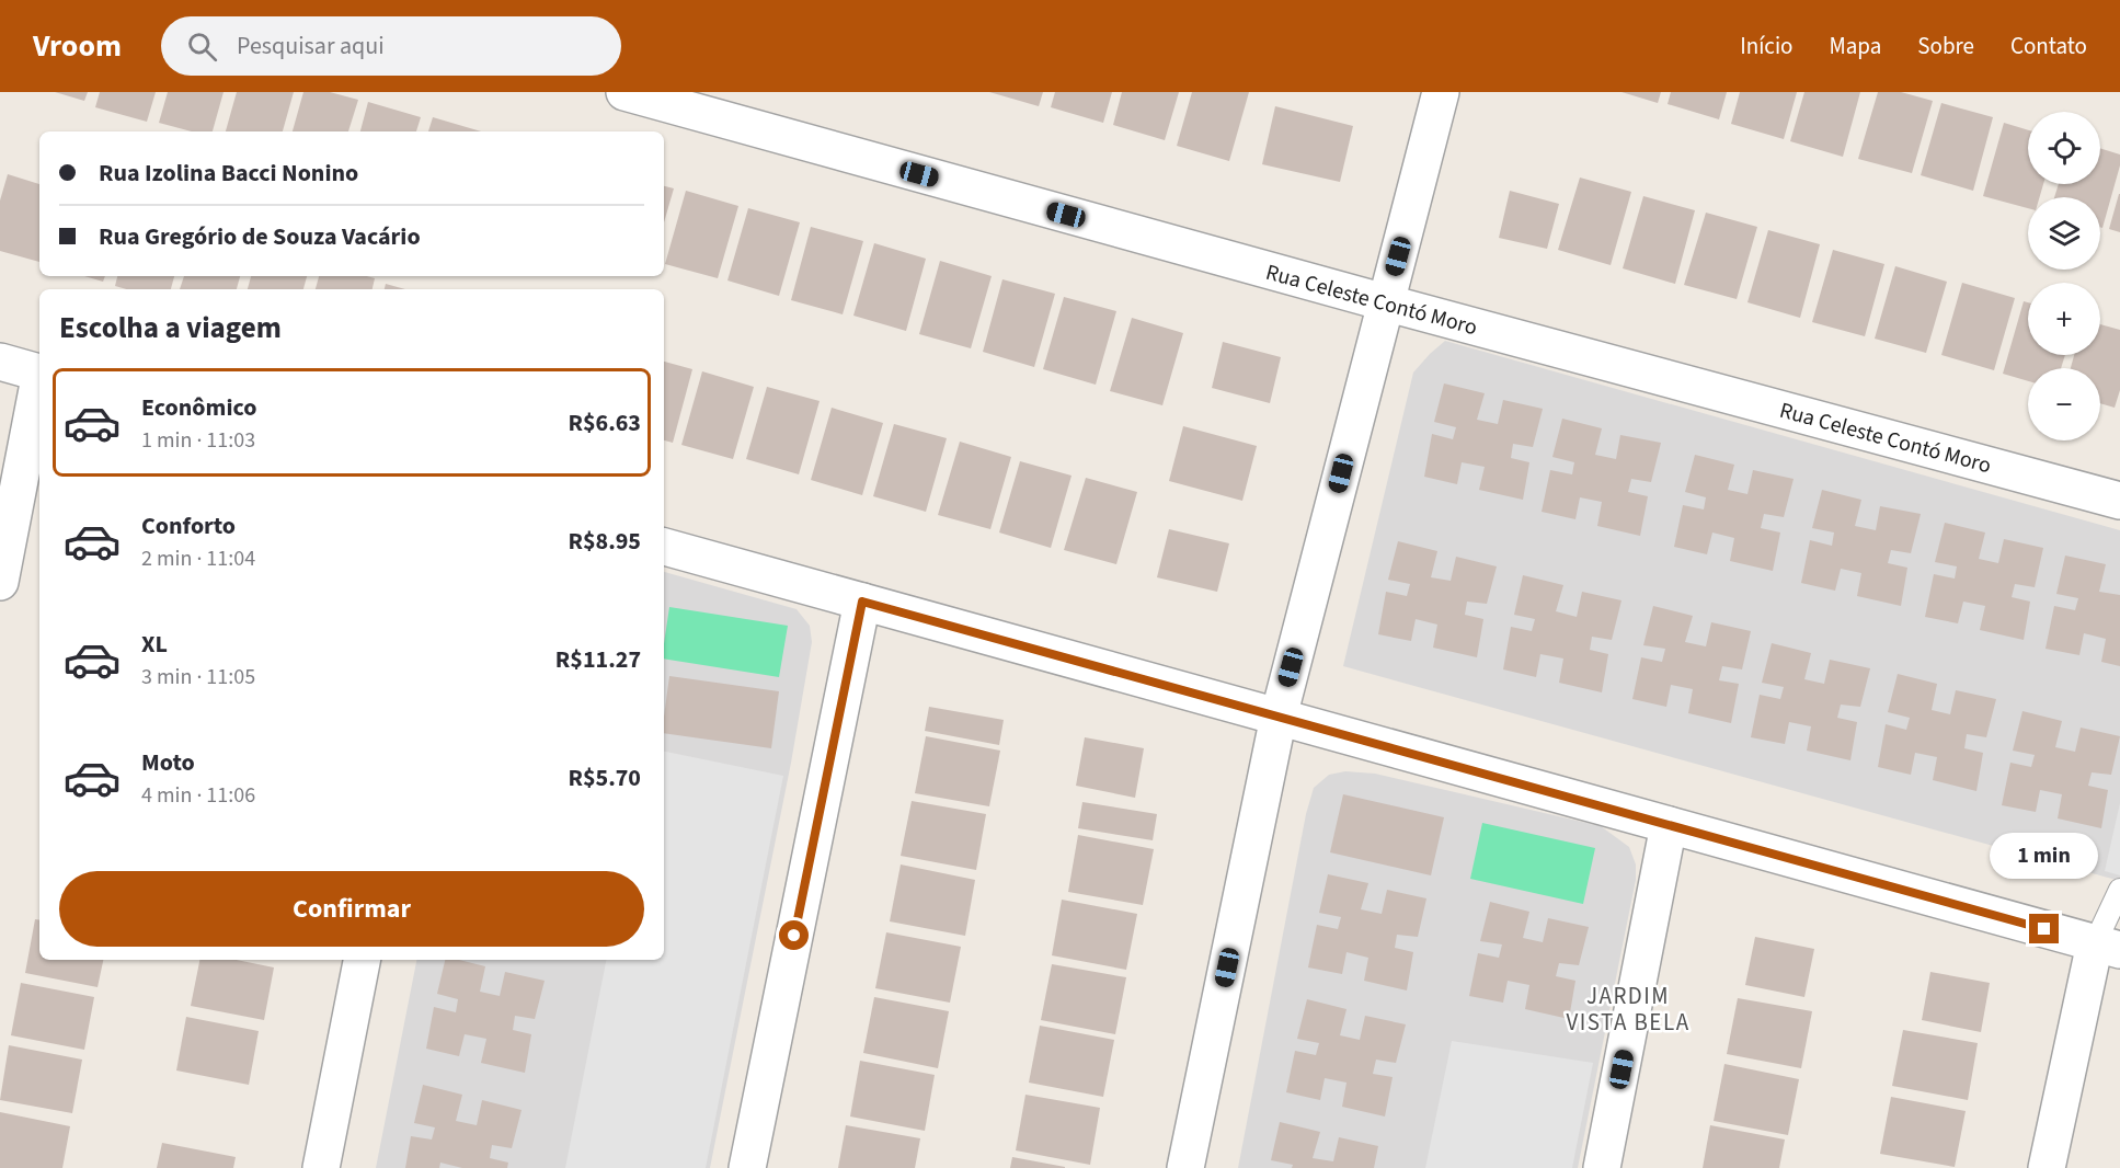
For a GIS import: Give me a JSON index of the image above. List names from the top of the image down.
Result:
{
  "streets": {
    "street": ["Rua Celeste Contó Moro"]
  },
  "districts": ["JARDIM VISTA BELA"],
  "page": {
    "header": "Vroom",
    "search": "Pesquisar aqui",
    "nav": [
      "Início",
      "Mapa",
      "Sobre",
      "Contato"
    ],
    "map_buttons": ["+", "−"],
    "banner": ["Rua Izolina Bacci Nonino", "Rua Gregório de Souza Vacário"],
    "heading": "Escolha a viagem",
    "list": [
      {
        "name": "Econômico",
        "note": "1 min · 11:03",
        "value": "R$6.63"
      },
      {
        "name": "Conforto",
        "note": "2 min · 11:04",
        "value": "R$8.95"
      },
      {
        "name": "XL",
        "note": "3 min · 11:05",
        "value": "R$11.27"
      },
      {
        "name": "Moto",
        "note": "4 min · 11:06",
        "value": "R$5.70"
      }
    ],
    "bubble": "1 min",
    "buttons": "Confirmar"
  }
}
